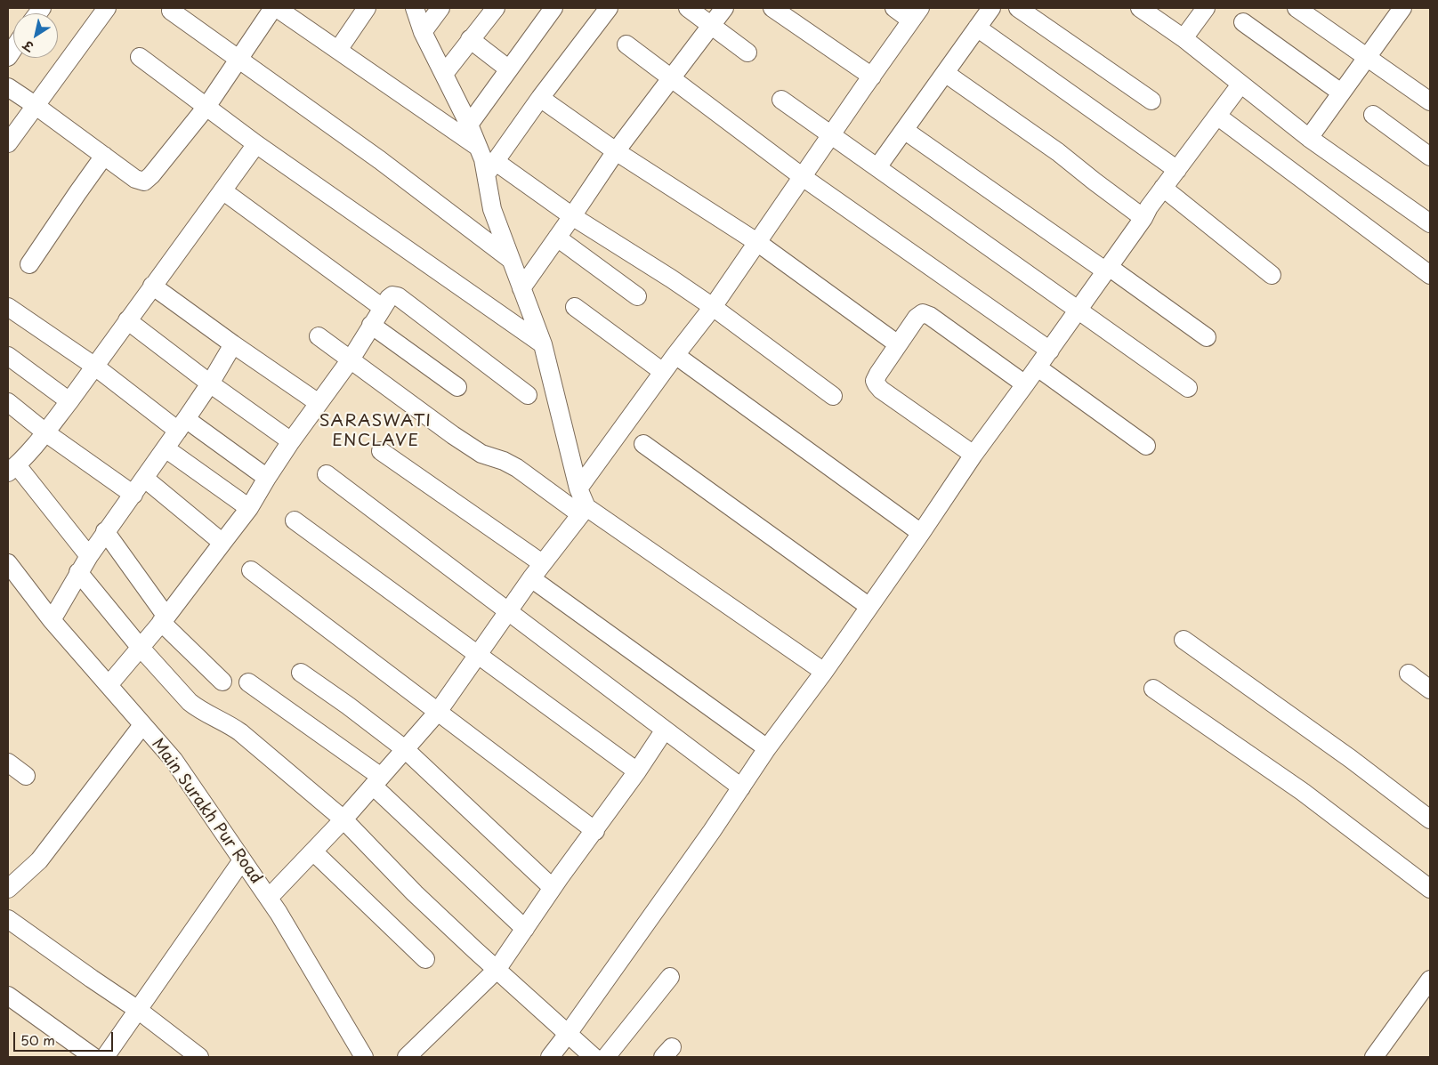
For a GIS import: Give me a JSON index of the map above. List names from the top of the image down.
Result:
{
  "streets": {
    "street": ["Main Surakh Pur Road"]
  },
  "districts": ["SARASWATI ENCLAVE"],
  "scale_bar": "50 m",
  "north": "bottom left"
}
